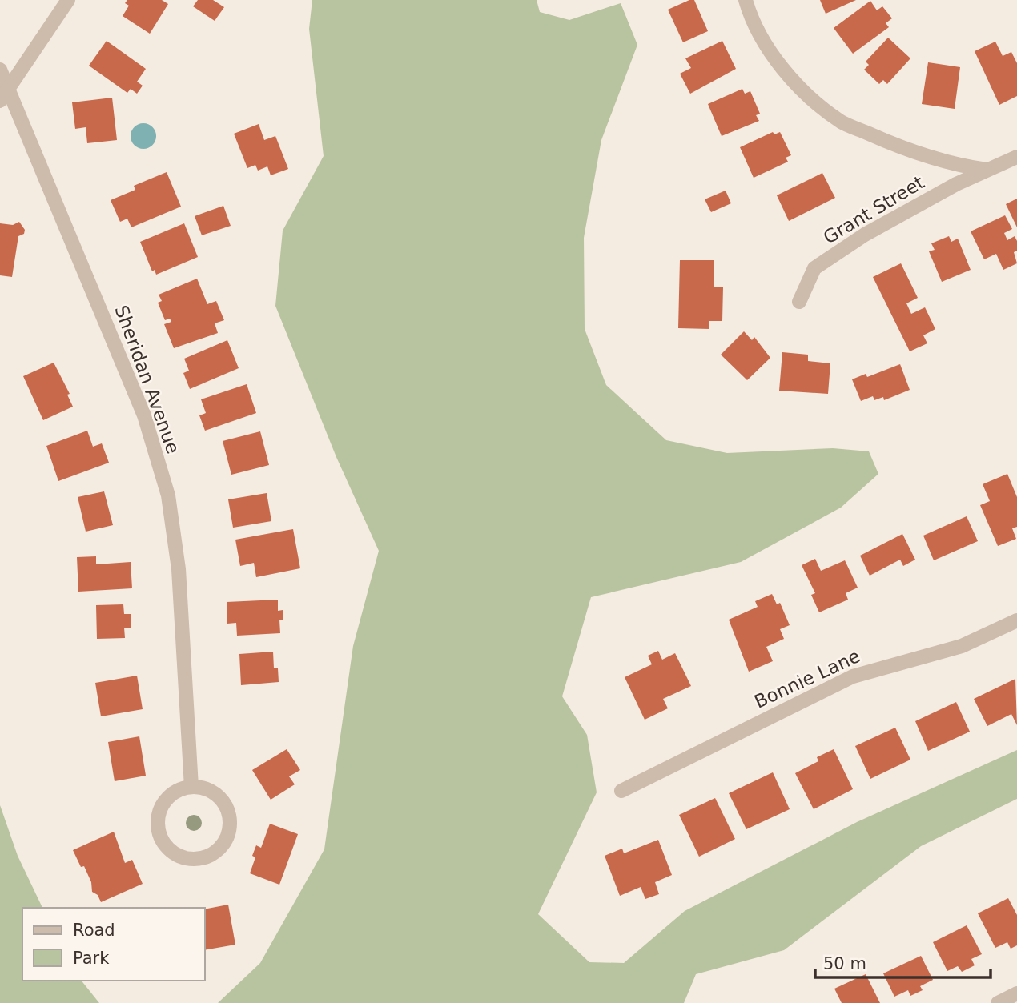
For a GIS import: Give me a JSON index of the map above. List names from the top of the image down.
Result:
{
  "streets": {
    "street": ["Grant Street", "Sheridan Avenue", "Bonnie Lane"]
  },
  "legend": ["Road", "Park"],
  "scale_bar": "50 m"
}
